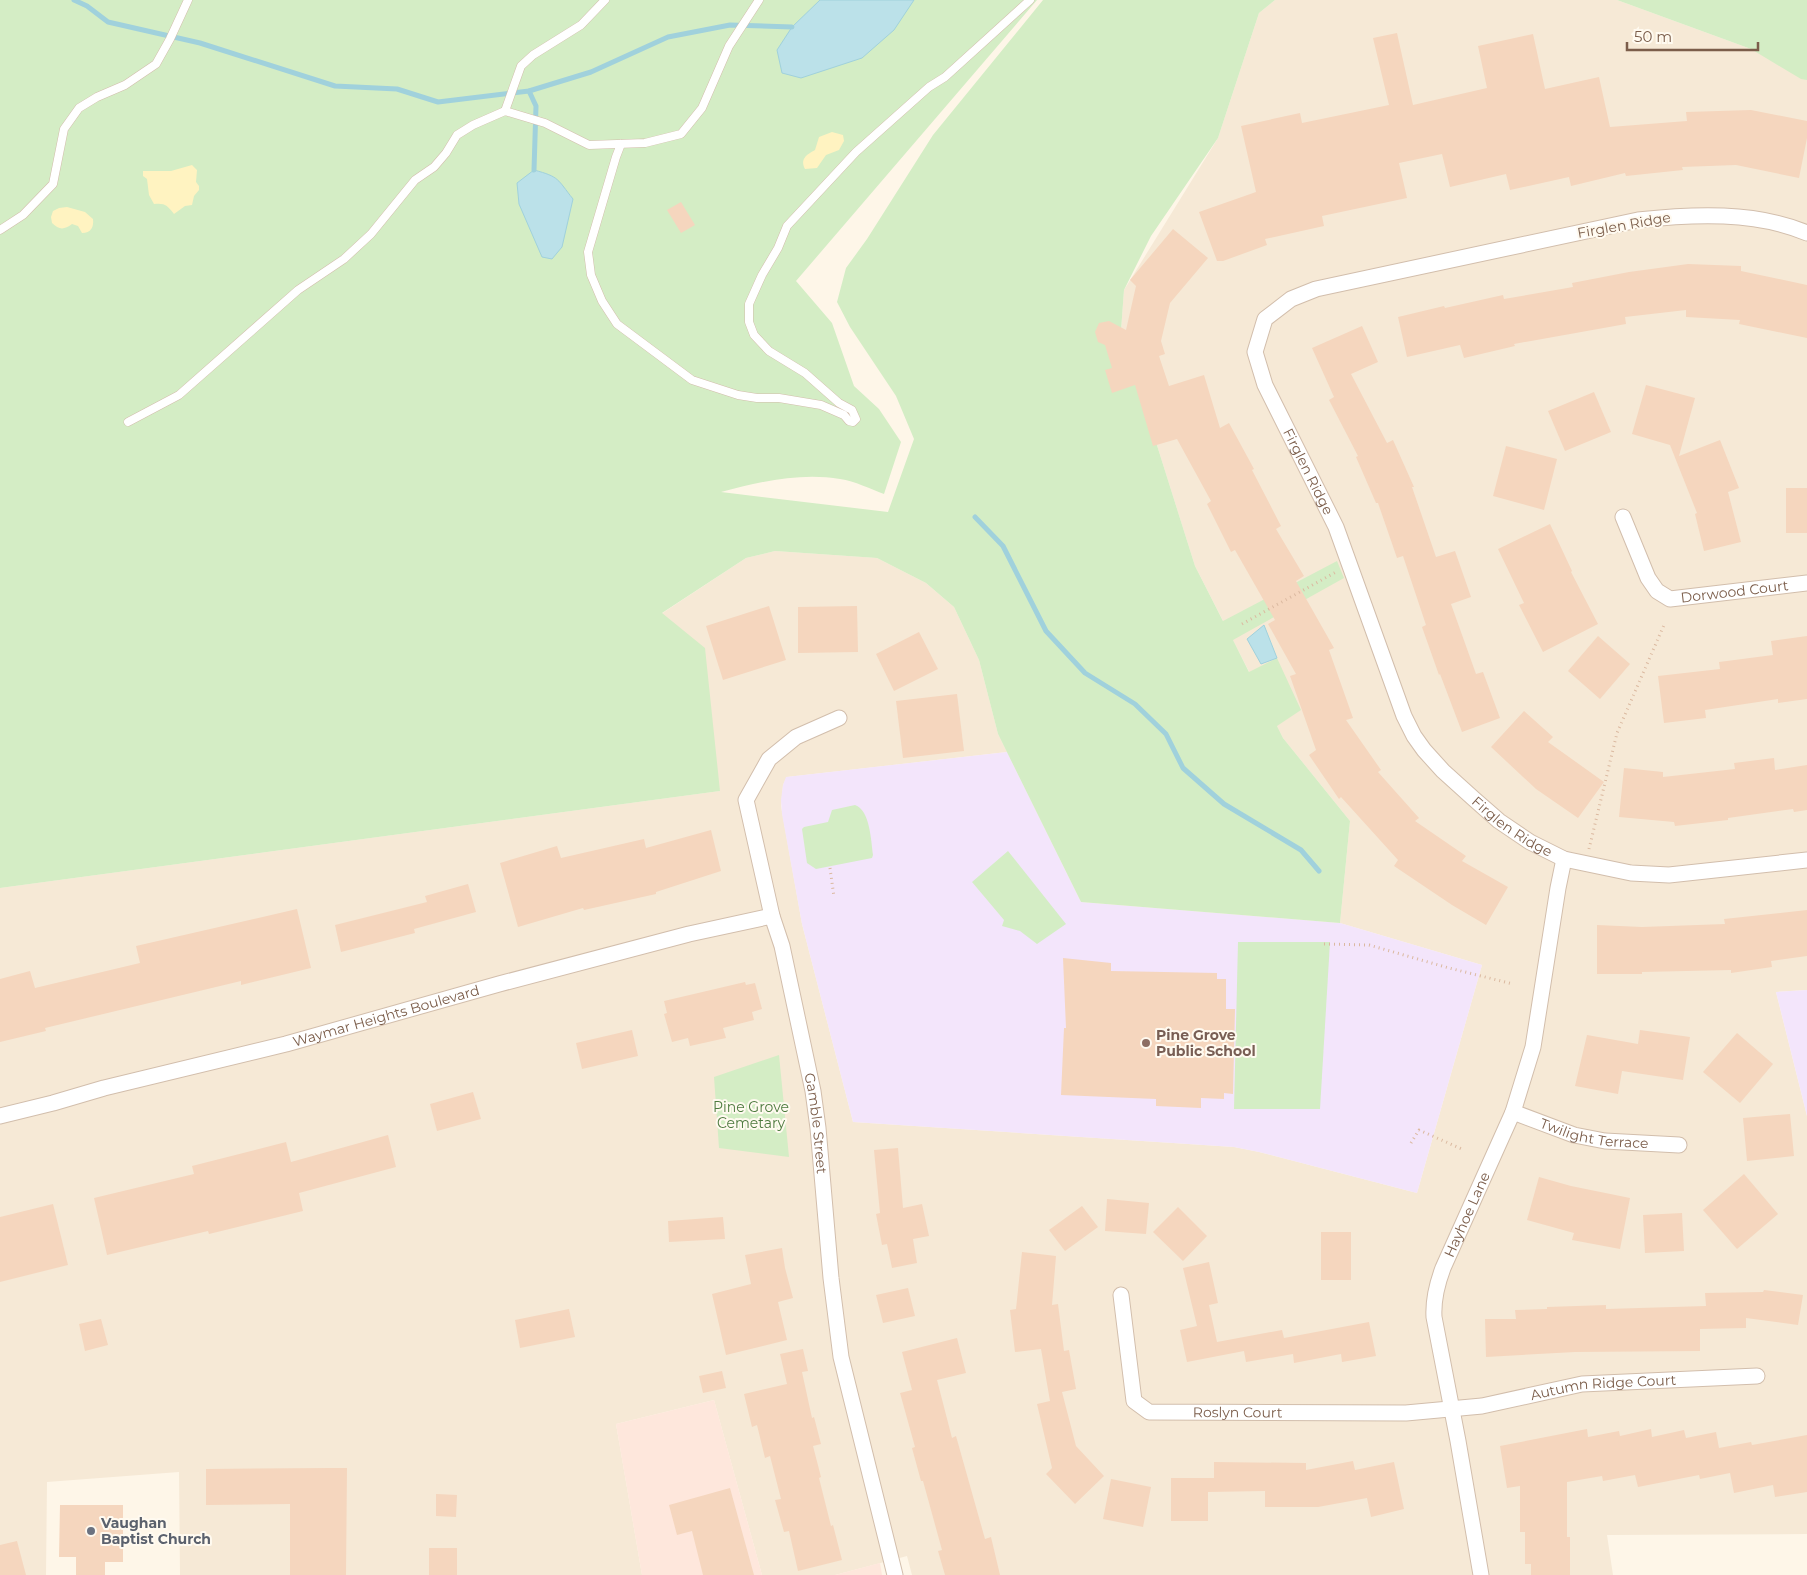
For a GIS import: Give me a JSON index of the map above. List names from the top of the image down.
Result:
{
  "streets": {
    "street": [
      "Firglen Ridge",
      "Dorwood Court",
      "Waymar Heights Boulevard",
      "Gamble Street",
      "Twilight Terrace",
      "Hayhoe Lane",
      "Autumn Ridge Court",
      "Roslyn Court"
    ]
  },
  "crossings": [
    ["Firglen Ridge", "Hayhoe Lane"],
    ["Waymar Heights Boulevard", "Gamble Street"],
    ["Twilight Terrace", "Hayhoe Lane"],
    ["Hayhoe Lane", "Autumn Ridge Court"],
    ["Hayhoe Lane", "Roslyn Court"],
    ["Autumn Ridge Court", "Roslyn Court"]
  ],
  "parks": ["Pine Grove Cemetary"],
  "places": ["Pine Grove Public School", "Vaughan Baptist Church"],
  "scale_bar": "50 m"
}
